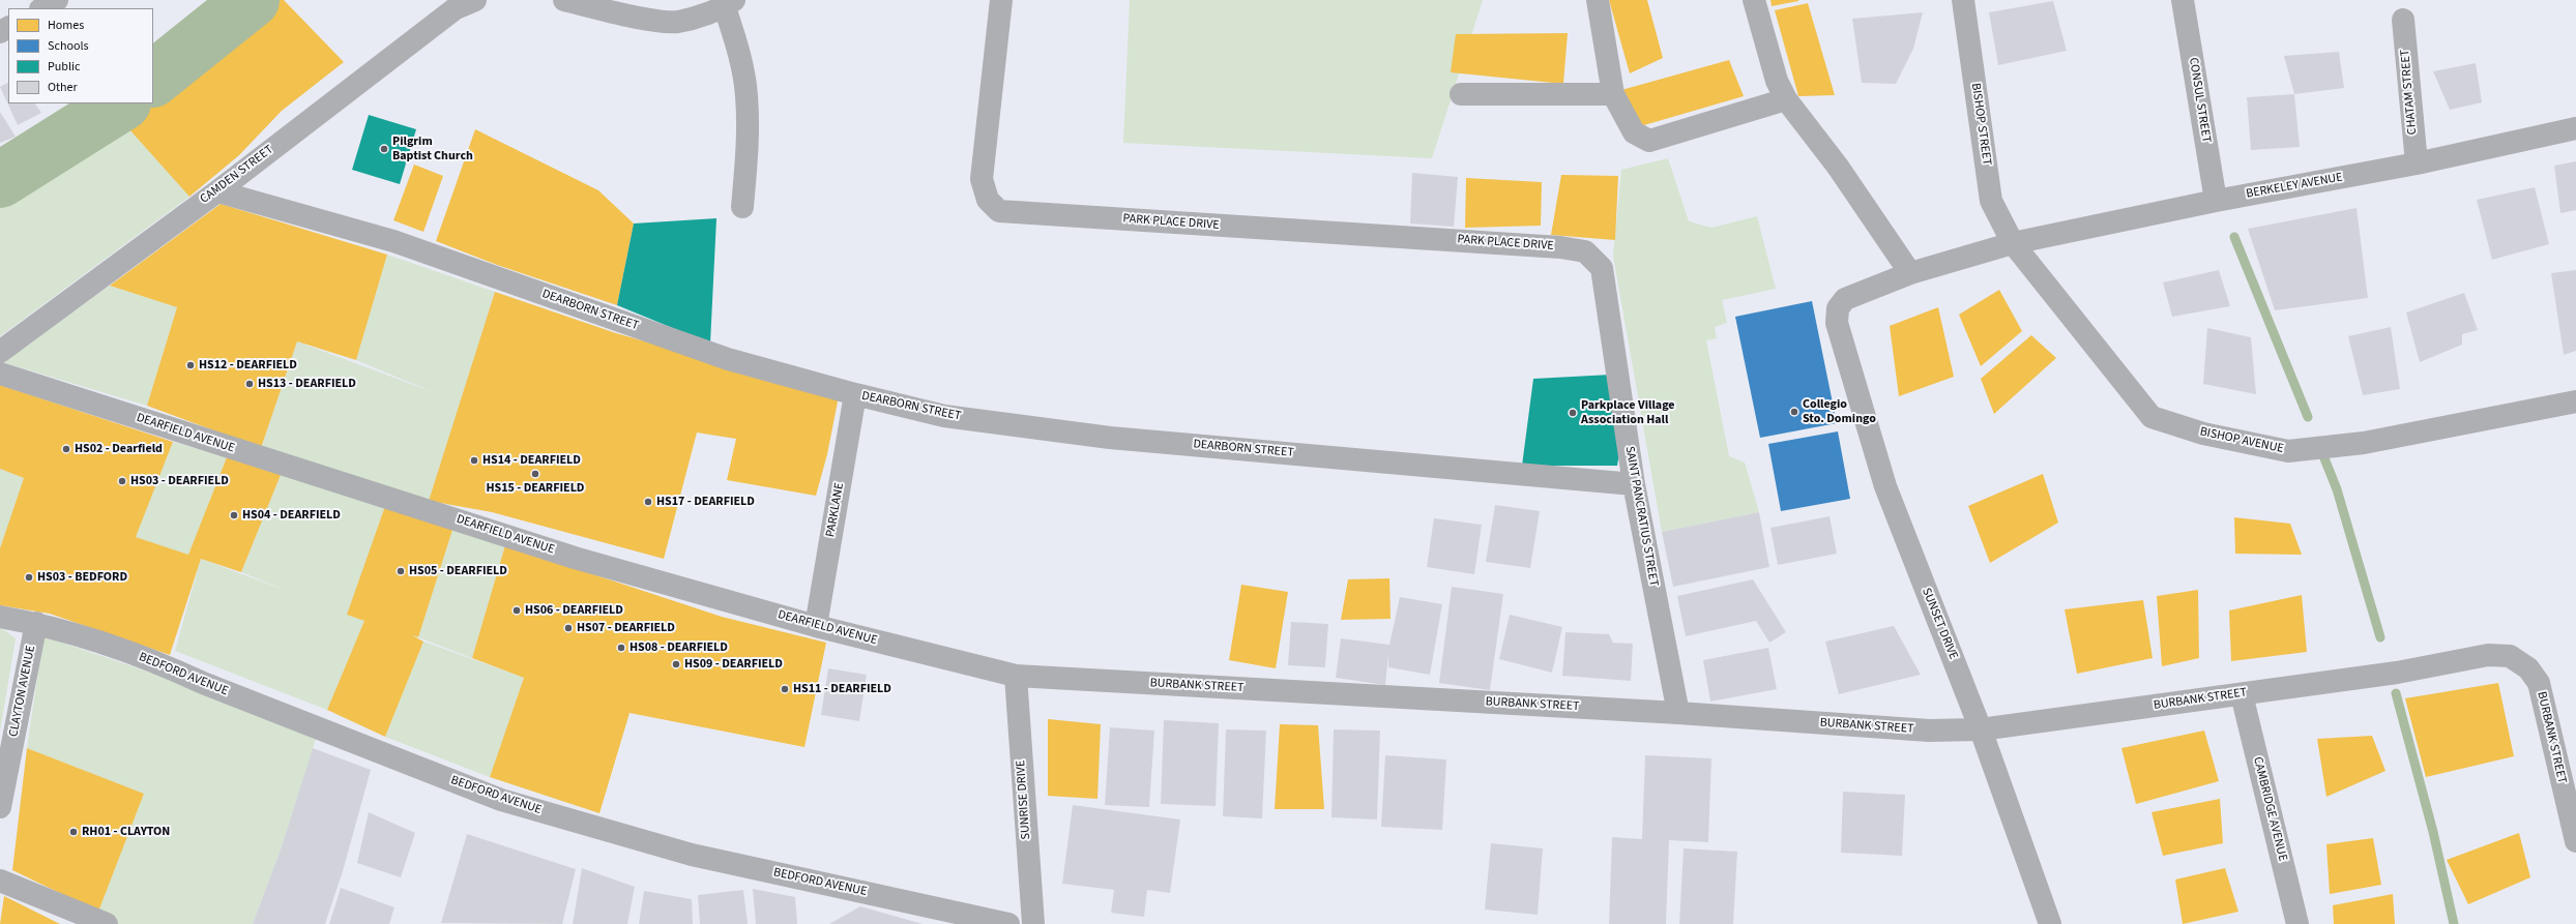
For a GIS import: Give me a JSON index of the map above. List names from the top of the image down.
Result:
{
  "streets": {
    "street": [
      "CHATAM STREET",
      "CONSUL STREET",
      "BISHOP STREET",
      "CAMDEN STREET",
      "BERKELEY AVENUE",
      "PARK PLACE DRIVE",
      "DEARBORN STREET",
      "DEARFIELD AVENUE",
      "BISHOP AVENUE",
      "PARKLANE",
      "SAINT PANCRATIUS STREET",
      "SUNSET DRIVE",
      "BEDFORD AVENUE",
      "BURBANK STREET",
      "CLAYTON AVENUE",
      "SUNRISE DRIVE",
      "CAMBRIDGE AVENUE"
    ]
  },
  "crossings": [
    ["CHATAM STREET", "BERKELEY AVENUE"],
    ["CONSUL STREET", "BERKELEY AVENUE"],
    ["BISHOP STREET", "BERKELEY AVENUE"],
    ["BISHOP STREET", "BISHOP AVENUE"],
    ["CAMDEN STREET", "DEARBORN STREET"],
    ["BERKELEY AVENUE", "BISHOP AVENUE"],
    ["BERKELEY AVENUE", "SUNSET DRIVE"],
    ["PARK PLACE DRIVE", "SAINT PANCRATIUS STREET"],
    ["DEARBORN STREET", "PARKLANE"],
    ["DEARBORN STREET", "SAINT PANCRATIUS STREET"],
    ["DEARFIELD AVENUE", "PARKLANE"],
    ["DEARFIELD AVENUE", "BURBANK STREET"],
    ["DEARFIELD AVENUE", "SUNRISE DRIVE"],
    ["SAINT PANCRATIUS STREET", "BURBANK STREET"],
    ["SUNSET DRIVE", "BURBANK STREET"],
    ["BEDFORD AVENUE", "CLAYTON AVENUE"],
    ["BURBANK STREET", "SUNRISE DRIVE"],
    ["BURBANK STREET", "CAMBRIDGE AVENUE"]
  ],
  "places": [
    "Pilgrim Baptist Church",
    "HS12 - DEARFIELD",
    "HS13 - DEARFIELD",
    "Collegio Sto. Domingo",
    "Parkplace Village Association Hall",
    "HS02 - Dearfield",
    "HS14 - DEARFIELD",
    "HS15 - DEARFIELD",
    "HS03 - DEARFIELD",
    "HS17 - DEARFIELD",
    "HS04 - DEARFIELD",
    "HS05 - DEARFIELD",
    "HS03 - BEDFORD",
    "HS06 - DEARFIELD",
    "HS07 - DEARFIELD",
    "HS08 - DEARFIELD",
    "HS09 - DEARFIELD",
    "HS11 - DEARFIELD",
    "RH01 - CLAYTON"
  ],
  "legend": [
    "Homes",
    "Schools",
    "Public",
    "Other"
  ]
}
